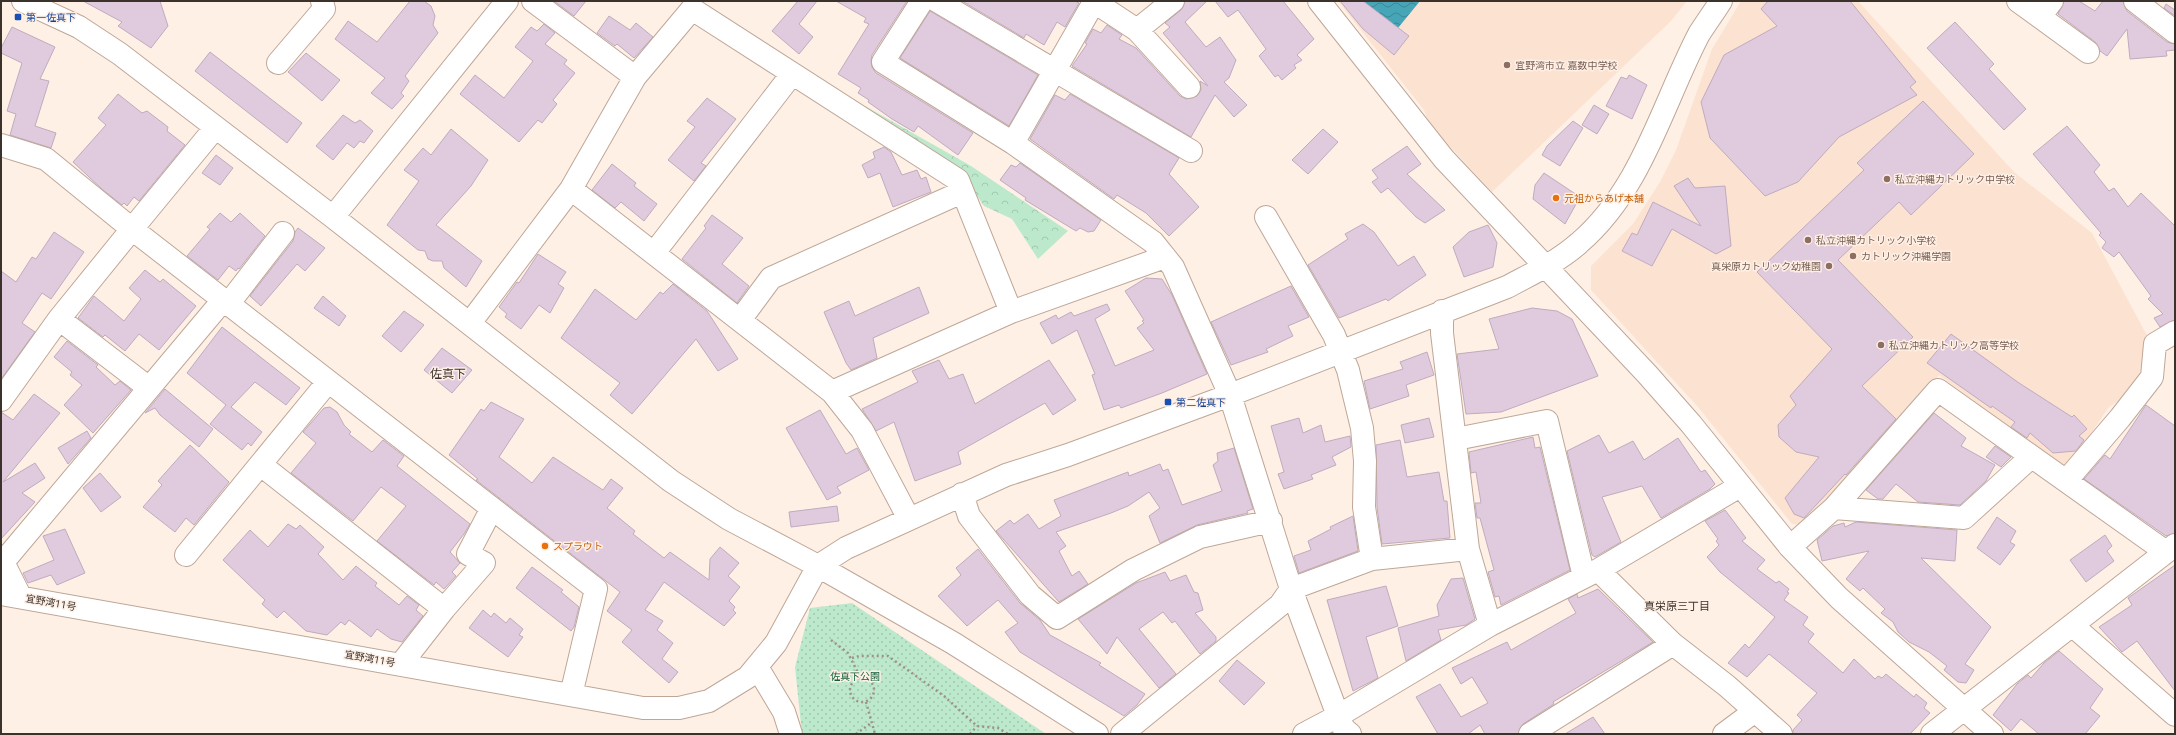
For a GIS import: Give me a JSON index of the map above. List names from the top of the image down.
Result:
{
  "streets": {
    "street": ["宜野湾11号"]
  },
  "districts": ["佐真下", "真栄原三丁目"],
  "parks": ["佐真下公園"],
  "places": {
    "transit": ["第一佐真下", "第二佐真下"],
    "other": [
      "宜野湾市立 嘉数中学校",
      "私立沖縄カトリック中学校",
      "元祖からあげ本舗",
      "私立沖縄カトリック小学校",
      "カトリック沖縄学園",
      "真栄原カトリック幼稚園",
      "私立沖縄カトリック高等学校",
      "スプラウト"
    ]
  }
}
